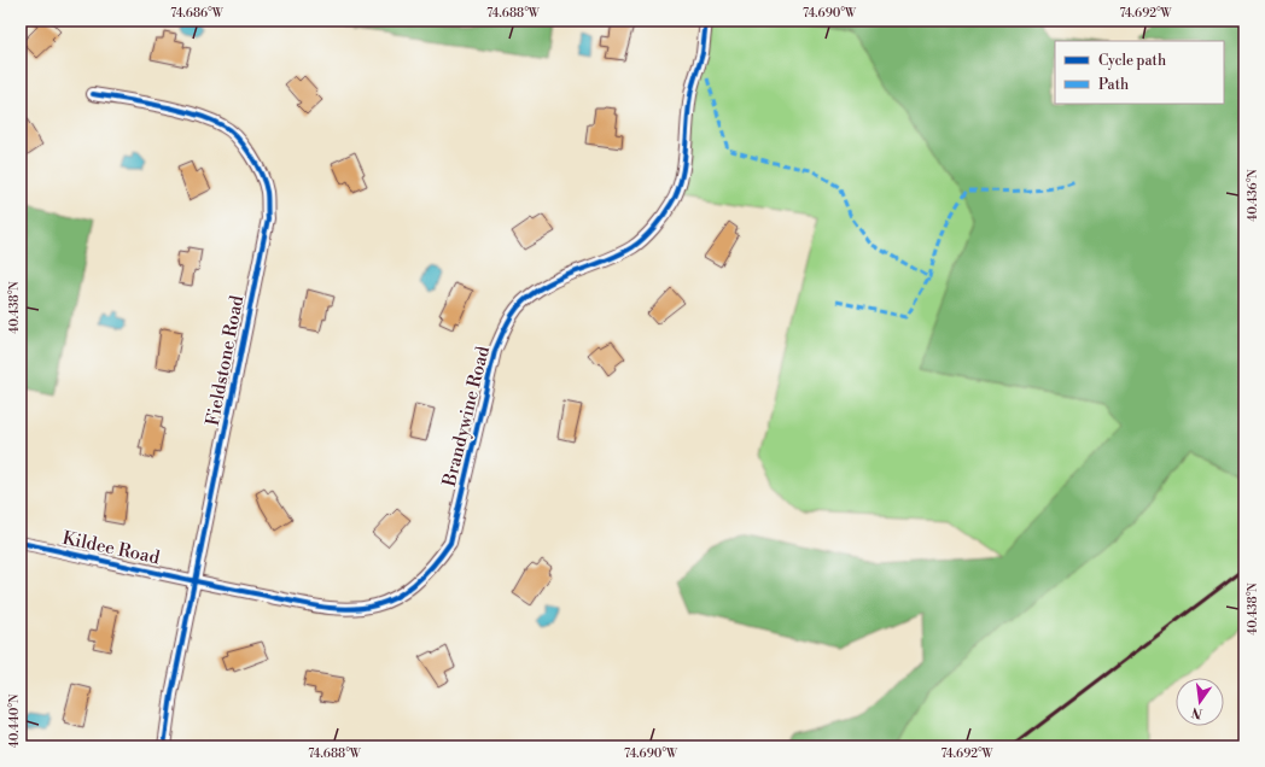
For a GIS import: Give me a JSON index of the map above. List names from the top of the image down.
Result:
{
  "streets": {
    "street": ["Fieldstone Road", "Brandywine Road", "Kildee Road"]
  },
  "crossings": [
    ["Fieldstone Road", "Brandywine Road"],
    ["Fieldstone Road", "Kildee Road"],
    ["Brandywine Road", "Kildee Road"]
  ],
  "legend": ["Cycle path", "Path"],
  "north": "bottom",
  "coordinates": [
    "74.686°W",
    "74.688°W",
    "74.690°W",
    "74.692°W",
    "40.436°N",
    "40.438°N",
    "40.440°N"
  ]
}
